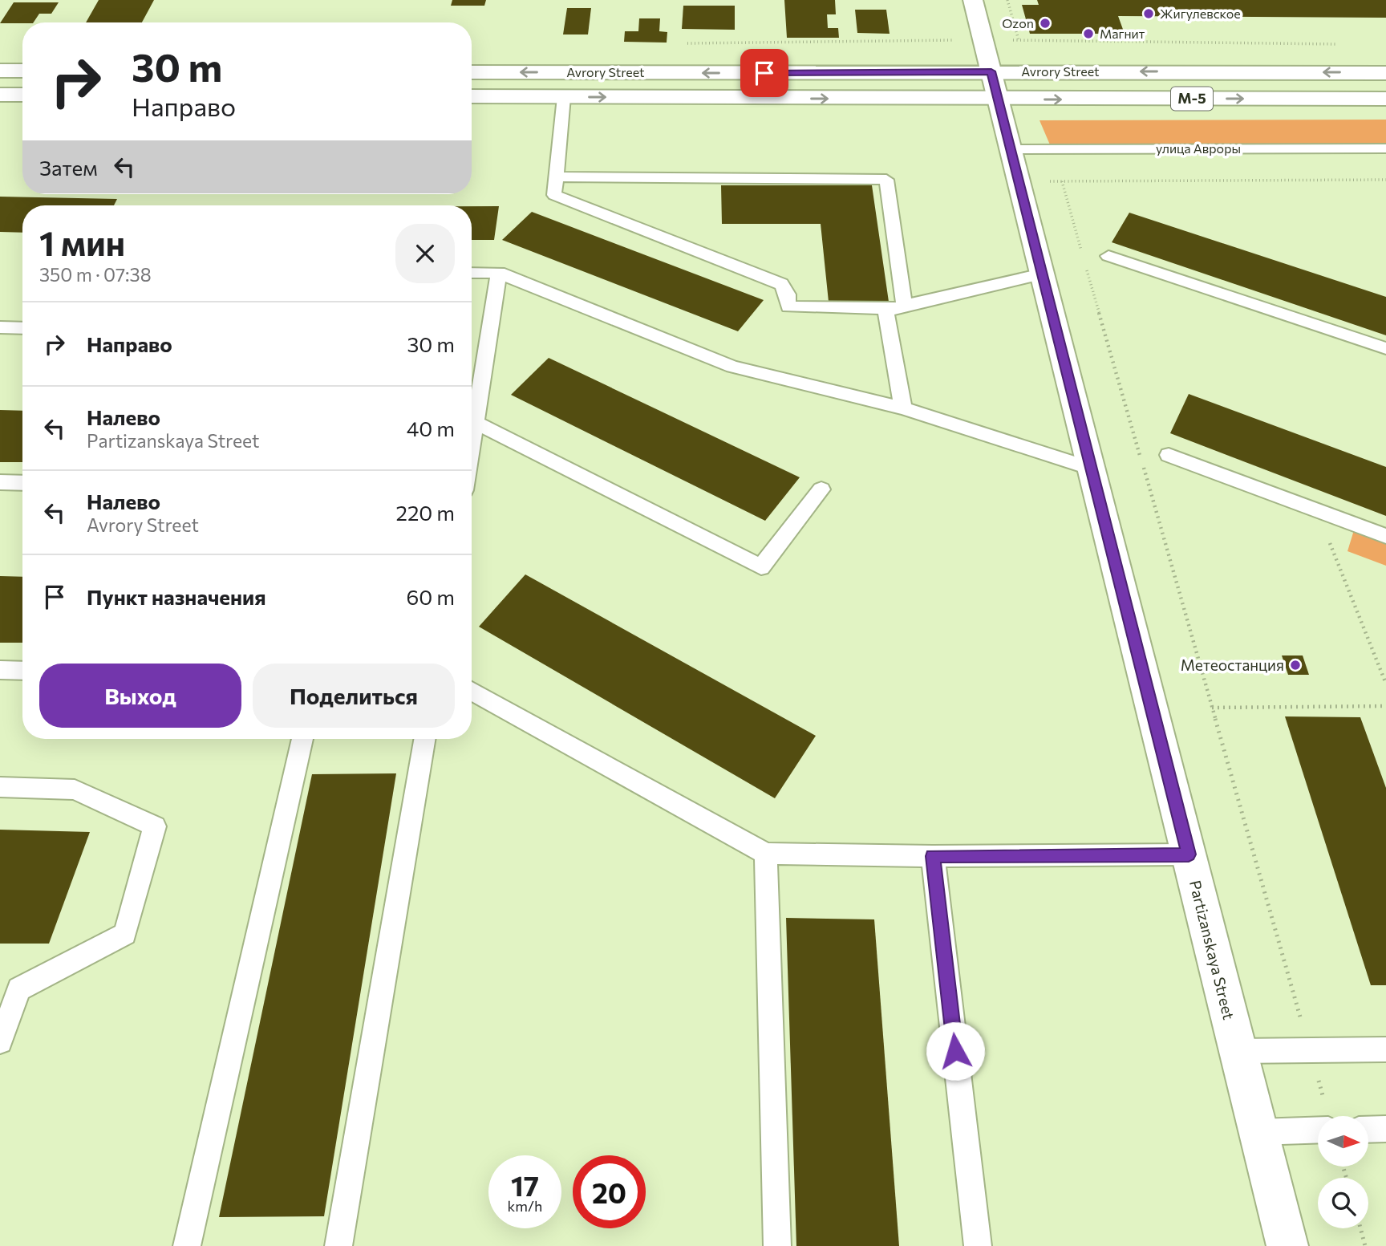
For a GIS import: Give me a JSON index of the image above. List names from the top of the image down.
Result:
{
  "streets": {
    "main road": ["Avrory Street", "М-5", "Partizanskaya Street"],
    "lane": ["улица Авроры"]
  },
  "crossings": [
    ["Avrory Street", "Partizanskaya Street"],
    ["улица Авроры", "Partizanskaya Street"]
  ],
  "places": [
    "Жигулевское",
    "Ozon",
    "Магнит",
    "Метеостанция"
  ],
  "north": "right",
  "page": {
    "turn": ["30 m", "Направо"],
    "then": "Затем",
    "heading": ["1 мин", "350 m · 07:38"],
    "list": [
      {
        "name": "Направо",
        "value": "30 m"
      },
      {
        "name": "Налево",
        "note": "Partizanskaya Street",
        "value": "40 m"
      },
      {
        "name": "Налево",
        "note": "Avrory Street",
        "value": "220 m"
      },
      {
        "name": "Пункт назначения",
        "value": "60 m"
      }
    ],
    "buttons": ["Выход", "Поделиться"],
    "speed": "17 km/h",
    "limit": "20"
  }
}
